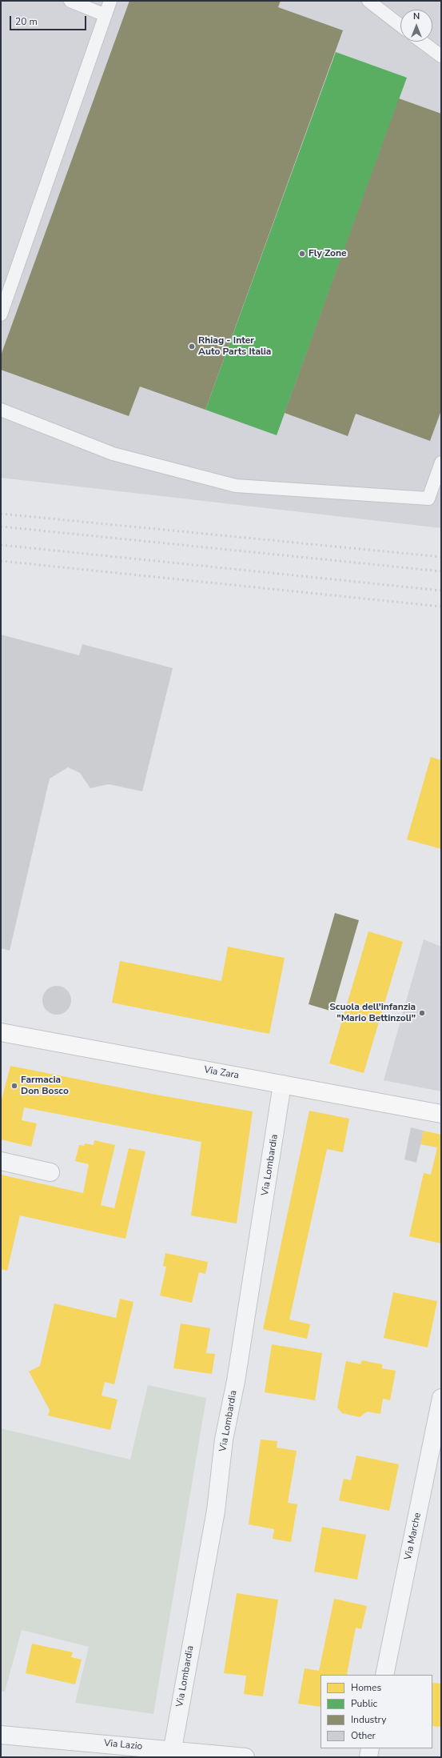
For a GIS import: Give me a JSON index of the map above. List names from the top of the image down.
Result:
{
  "streets": {
    "street": [
      "Via Zara",
      "Via Lombardia",
      "Via Marche",
      "Via Lazio"
    ]
  },
  "crossings": [
    ["Via Zara", "Via Lombardia"],
    ["Via Lombardia", "Via Lazio"]
  ],
  "places": [
    "Fly Zone",
    "Rhiag - Inter Auto Parts Italia",
    "Scuola dell'infanzia \"Mario Bettinzoli\"",
    "Farmacia Don Bosco"
  ],
  "legend": [
    "Homes",
    "Public",
    "Industry",
    "Other"
  ],
  "scale_bar": "20 m",
  "north": "top"
}
